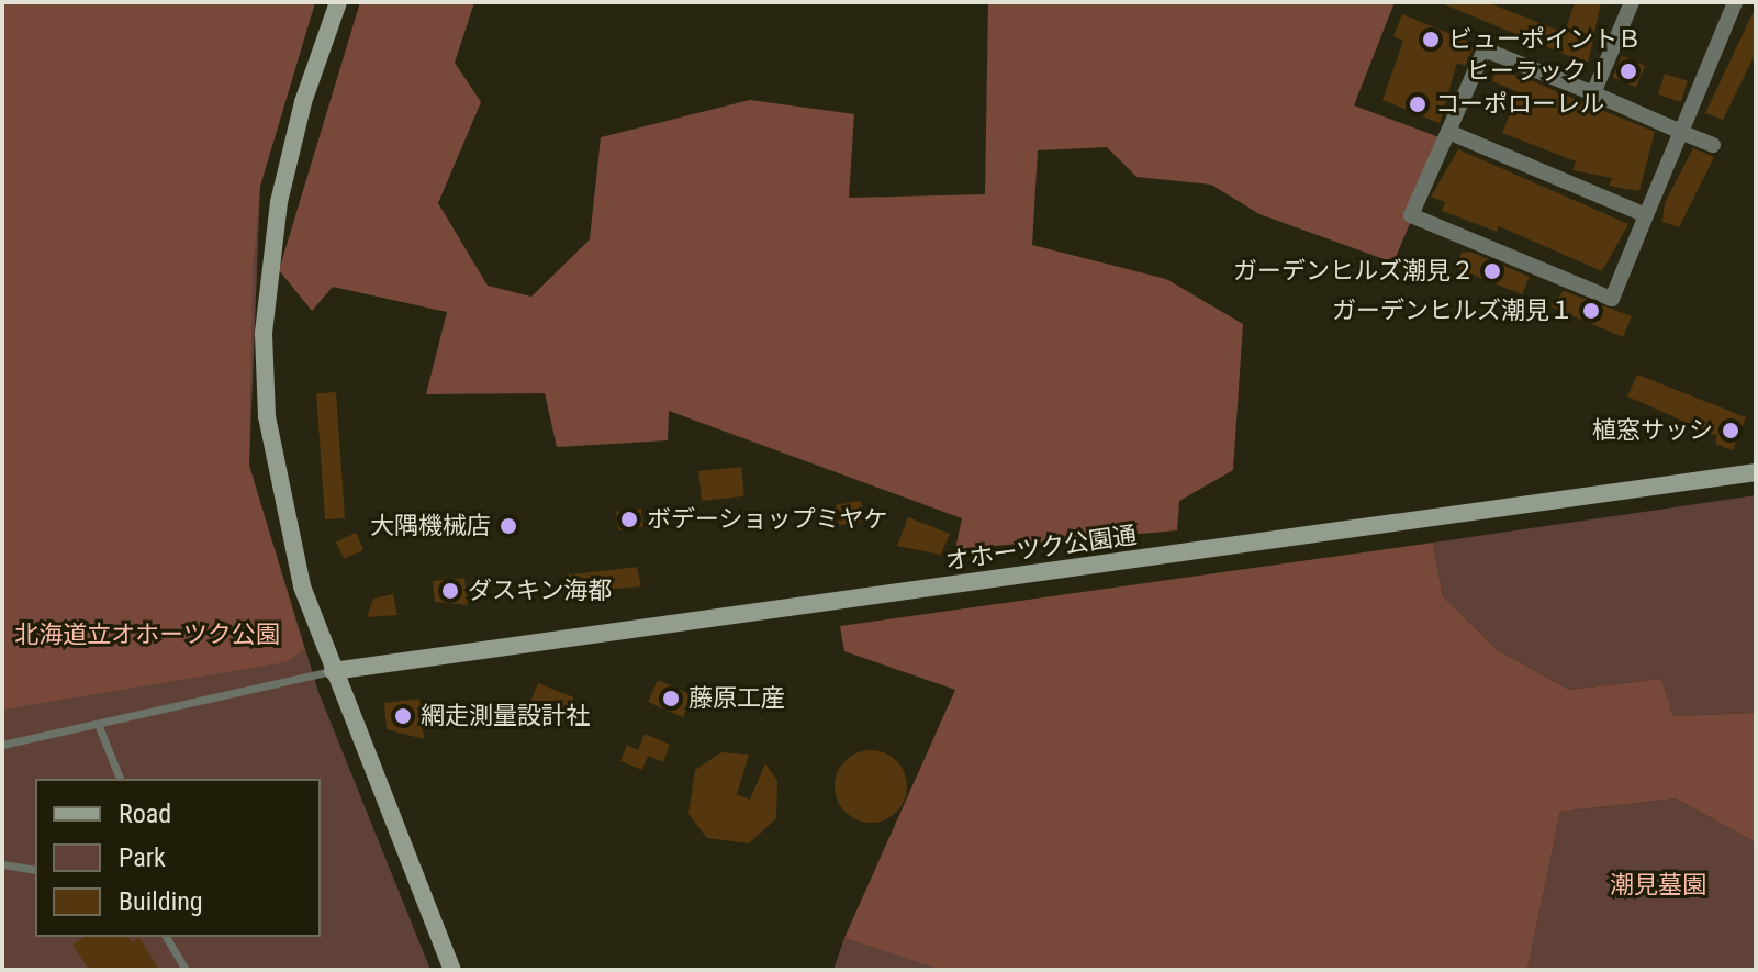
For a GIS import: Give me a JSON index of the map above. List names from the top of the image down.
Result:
{
  "streets": {
    "street": ["オホーツク公園通"]
  },
  "parks": ["北海道立オホーツク公園", "潮見墓園"],
  "places": [
    "ビューポイントＢ",
    "ヒーラックⅠ",
    "コーポローレル",
    "ガーデンヒルズ潮見２",
    "ガーデンヒルズ潮見１",
    "植窓サッシ",
    "ボデーショップミヤケ",
    "大隅機械店",
    "ダスキン海都",
    "藤原工産",
    "網走測量設計社"
  ],
  "legend": ["Road", "Park", "Building"]
}
